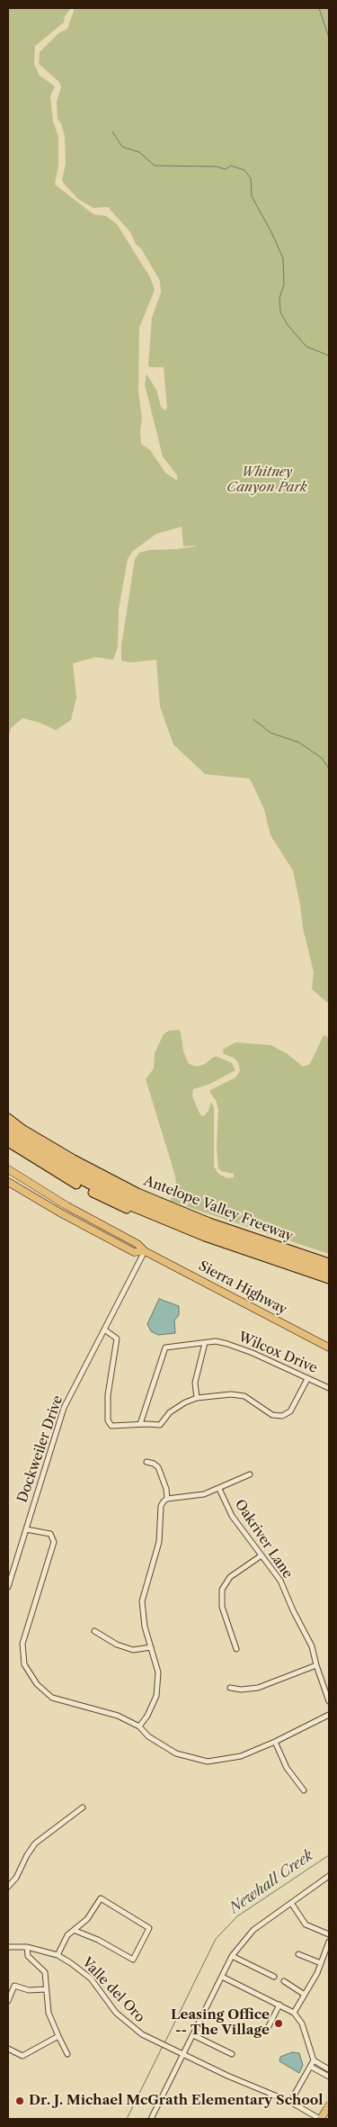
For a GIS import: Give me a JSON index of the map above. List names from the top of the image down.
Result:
{
  "streets": {
    "highway": ["Antelope Valley Freeway"],
    "main road": ["Sierra Highway"],
    "street": [
      "Wilcox Drive",
      "Dockweiler Drive",
      "Oakriver Lane",
      "Valle del Oro"
    ]
  },
  "crossings": [
    ["Sierra Highway", "Dockweiler Drive"]
  ],
  "water": ["Newhall Creek"],
  "parks": ["Whitney Canyon Park"],
  "places": ["Leasing Office -- The Village", "Dr. J. Michael McGrath Elementary School"]
}
